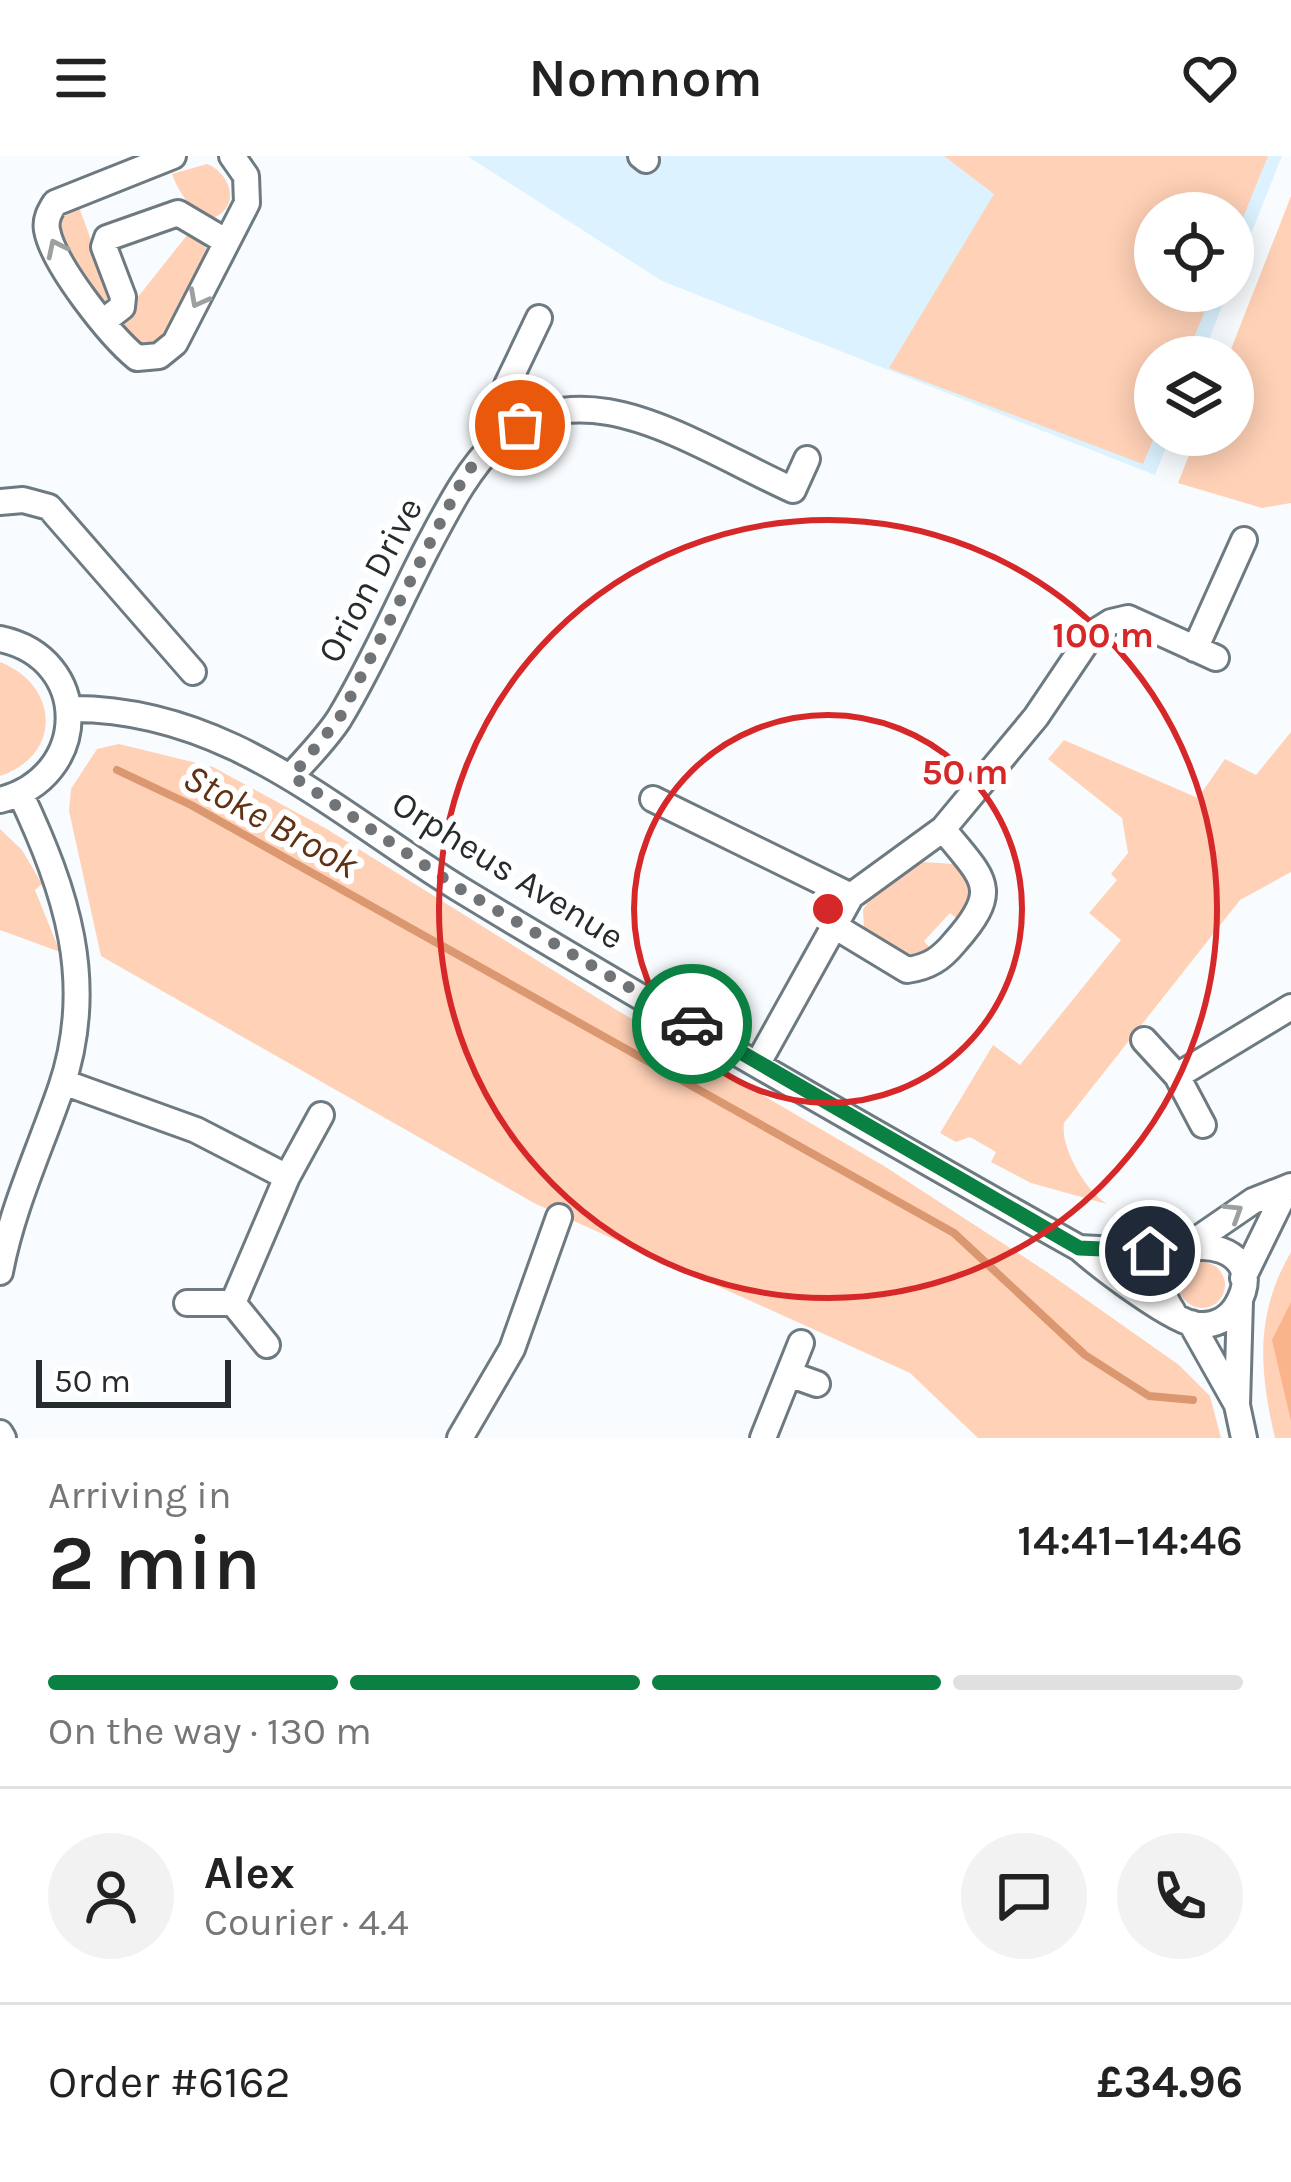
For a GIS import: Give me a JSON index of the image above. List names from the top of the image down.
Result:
{
  "streets": {
    "street": ["Orion Drive", "Orpheus Avenue"]
  },
  "crossings": [
    ["Orion Drive", "Orpheus Avenue"]
  ],
  "water": ["Stoke Brook"],
  "scale_bar": "50 m",
  "page": {
    "header": "Nomnom",
    "scale": "50 m",
    "heading": ["2 min", "Arriving in", "14:41–14:46"],
    "panel": [
      "Alex",
      "Courier · 4.4",
      "Order #6162",
      "£34.96"
    ],
    "bar": "On the way · 130 m"
  },
  "rings": ["100 m", "50 m"]
}
